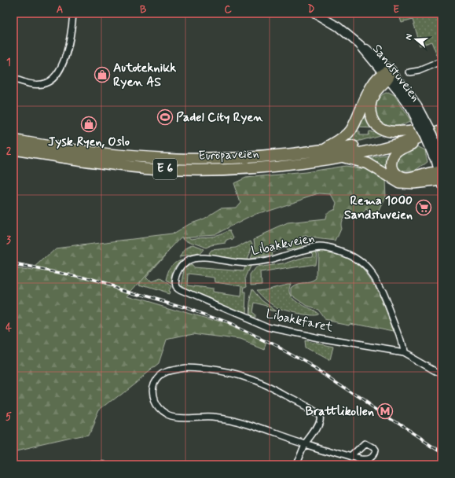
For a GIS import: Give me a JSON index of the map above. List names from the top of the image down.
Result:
{
  "streets": {
    "highway": ["Europaveien", "E 6"],
    "main road": ["Sandstuveien"],
    "street": ["Libakkveien", "Libakkfaret"]
  },
  "crossings": [
    ["Sandstuveien", "E 6"],
    ["Europaveien", "E 6"],
    ["Libakkveien", "Libakkfaret"]
  ],
  "places": {
    "shop": ["Autoteknikk Ryen AS", "Jysk Ryen, Oslo"],
    "sports": ["Padel City Ryen"],
    "supermarket": ["Rema 1000 Sandstuveien"],
    "metro station": ["Brattlikollen"]
  },
  "north": "left",
  "grid": {
    "columns": [
      "A",
      "B",
      "C",
      "D",
      "E"
    ],
    "rows": [
      "1",
      "2",
      "3",
      "4",
      "5"
    ]
  }
}
